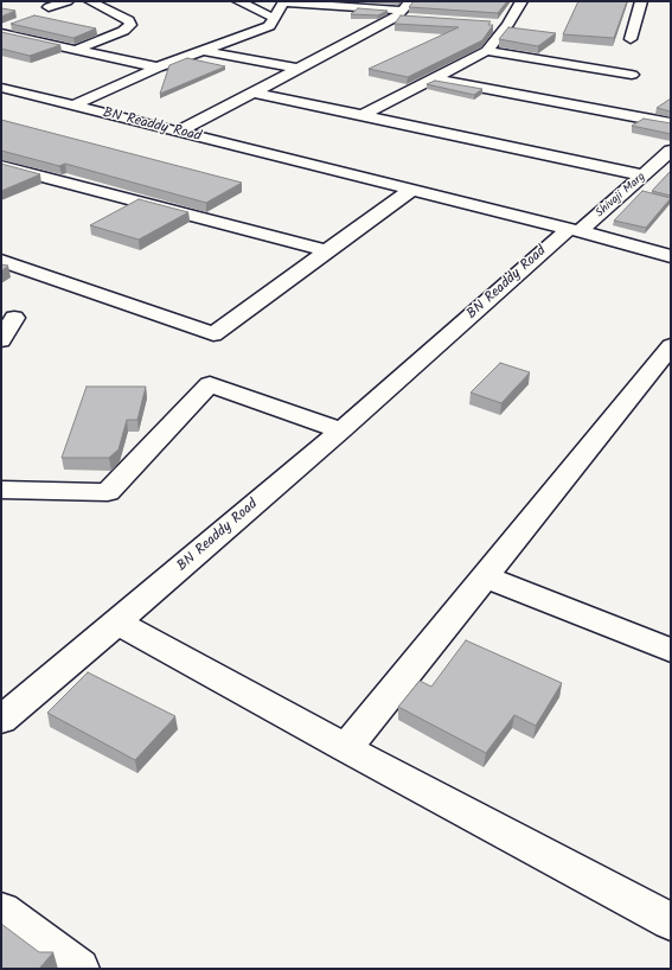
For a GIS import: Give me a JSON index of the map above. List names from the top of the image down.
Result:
{
  "streets": {
    "street": ["BN Readdy Road", "Shivaji Marg"]
  },
  "crossings": [
    ["BN Readdy Road", "Shivaji Marg"]
  ]
}
